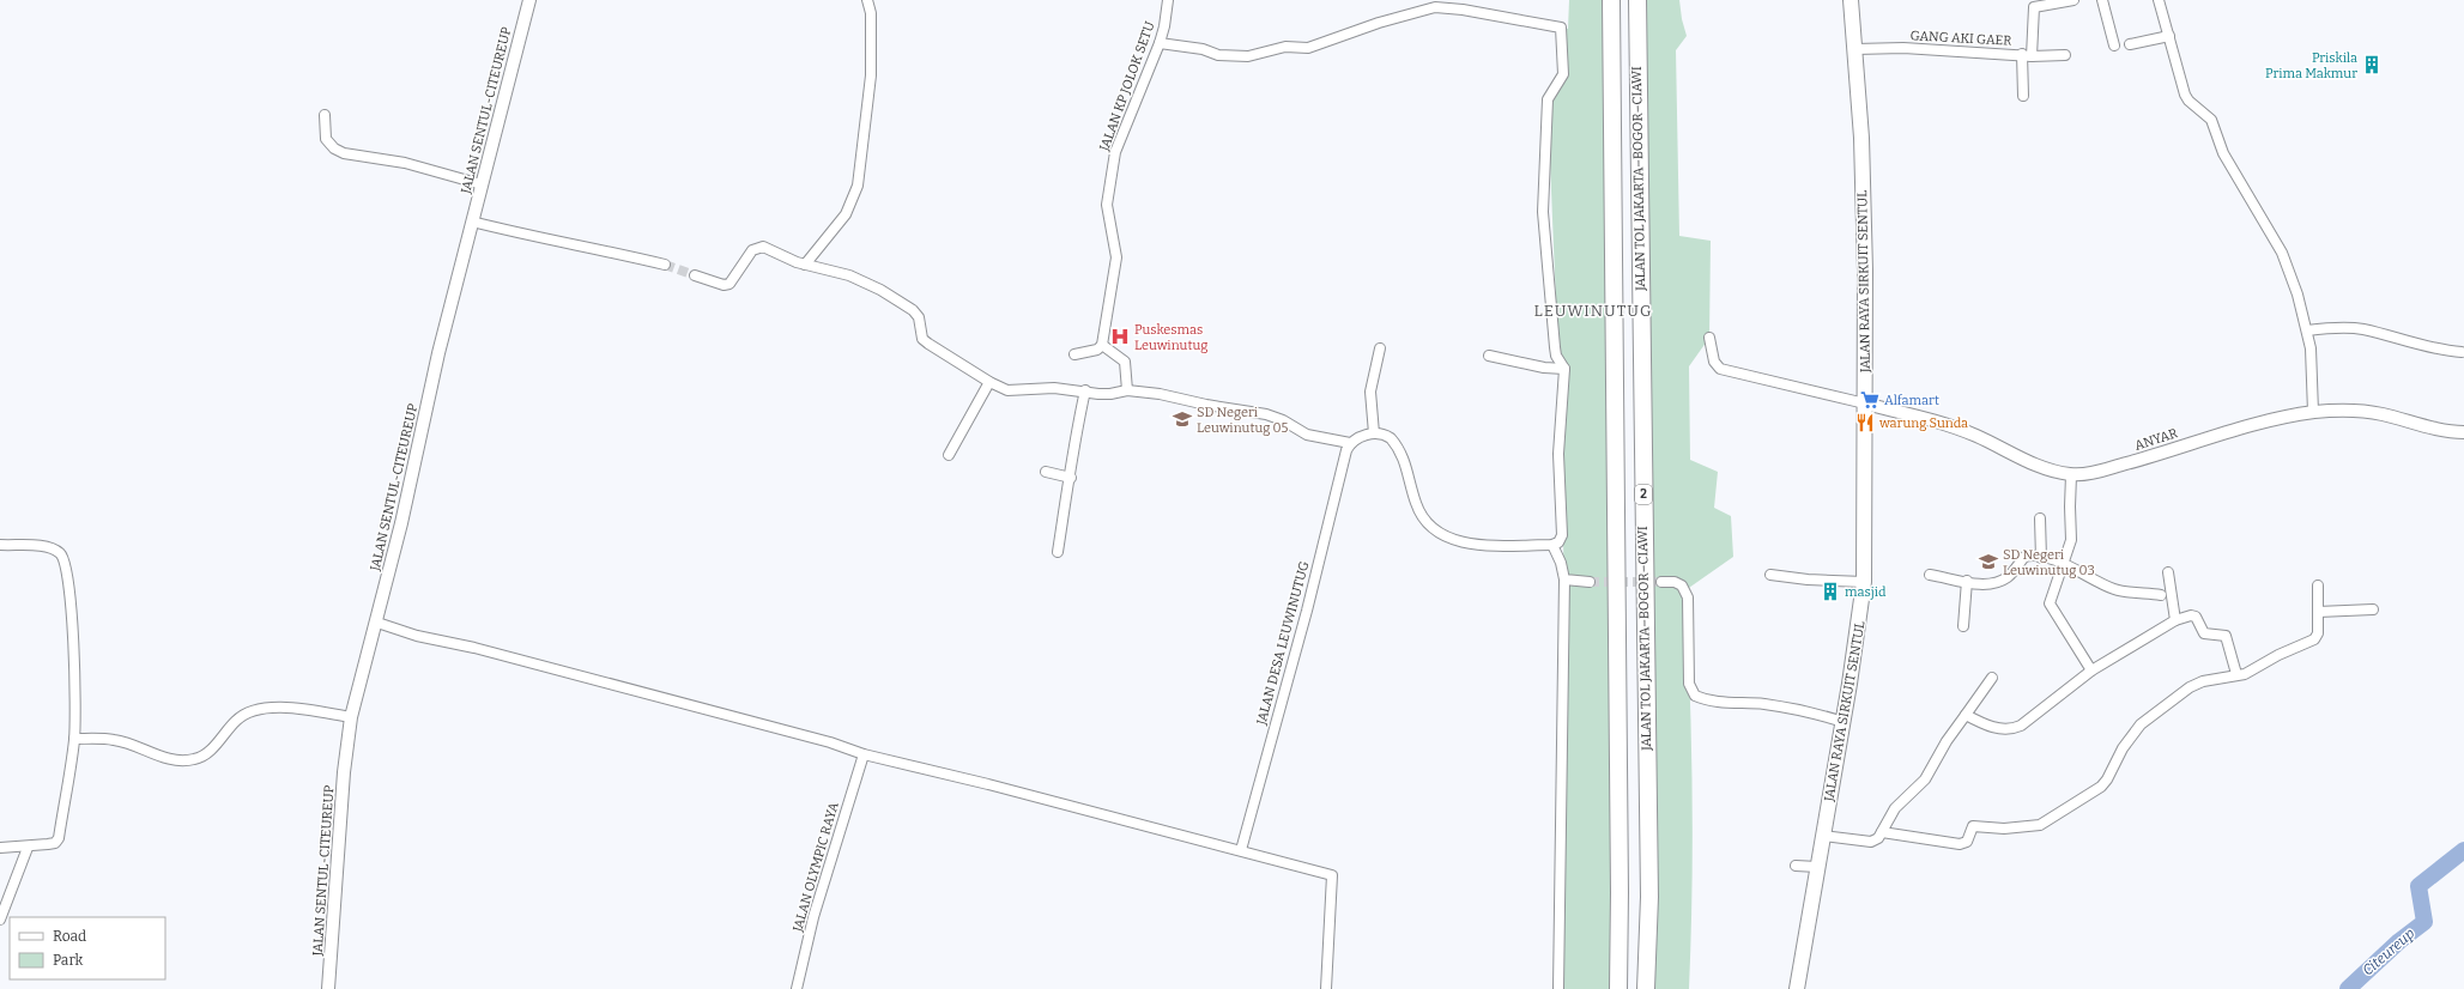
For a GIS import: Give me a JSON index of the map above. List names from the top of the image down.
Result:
{
  "streets": {
    "highway": ["JALAN TOL JAKARTA–BOGOR–CIAWI", "2"],
    "main road": ["JALAN RAYA SIRKUIT SENTUL"],
    "street": [
      "GANG AKI GAER",
      "JALAN KP JOLOK SETU",
      "JALAN SENTUL-CITEUREUP",
      "ANYAR",
      "JALAN DESA LEUWINUTUG",
      "JALAN OLYMPIC RAYA"
    ]
  },
  "crossings": [
    ["GANG AKI GAER", "JALAN RAYA SIRKUIT SENTUL"],
    ["JALAN RAYA SIRKUIT SENTUL", "ANYAR"]
  ],
  "districts": ["LEUWINUTUG"],
  "water": ["Citeureup"],
  "places": {
    "building": ["Priskila Prima Makmur", "masjid"],
    "hospital": ["Puskesmas Leuwinutug"],
    "supermarket": ["Alfamart"],
    "school or university": ["SD Negeri Leuwinutug 05", "SD Negeri Leuwinutug 03"],
    "restaurant": ["warung Sunda"]
  },
  "legend": ["Road", "Park"]
}
